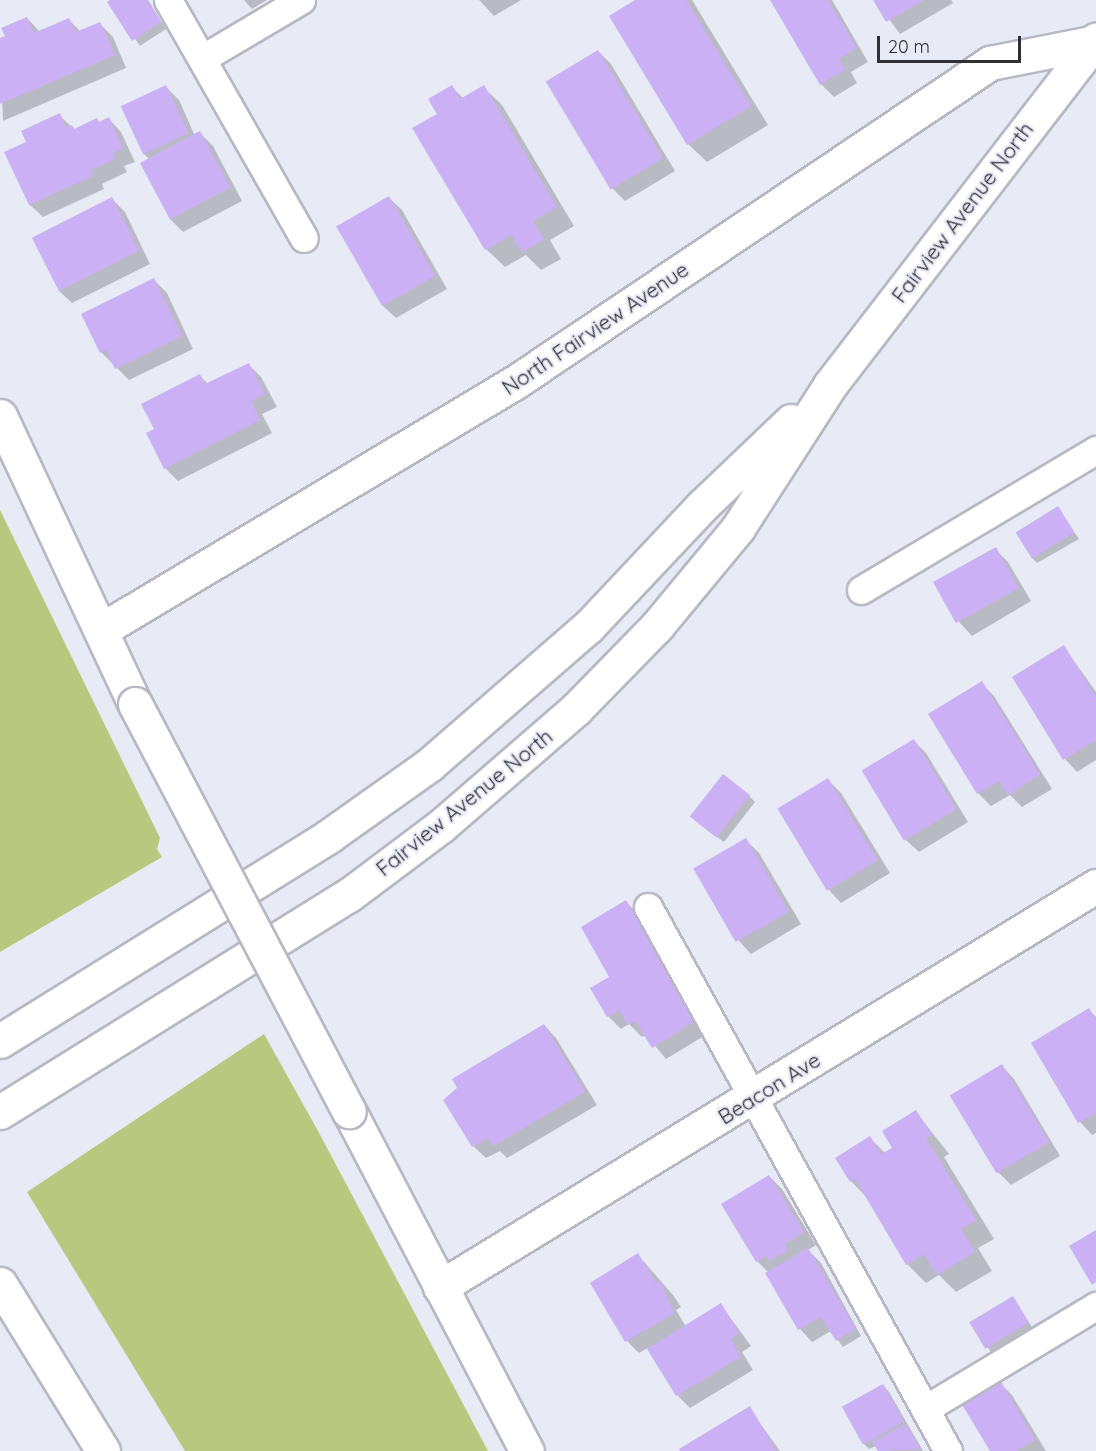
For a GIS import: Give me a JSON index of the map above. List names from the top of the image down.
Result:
{
  "streets": {
    "main road": ["Fairview Avenue North", "North Fairview Avenue", "Beacon Ave"]
  },
  "crossings": [
    ["Fairview Avenue North", "North Fairview Avenue"]
  ],
  "scale_bar": "20 m"
}
